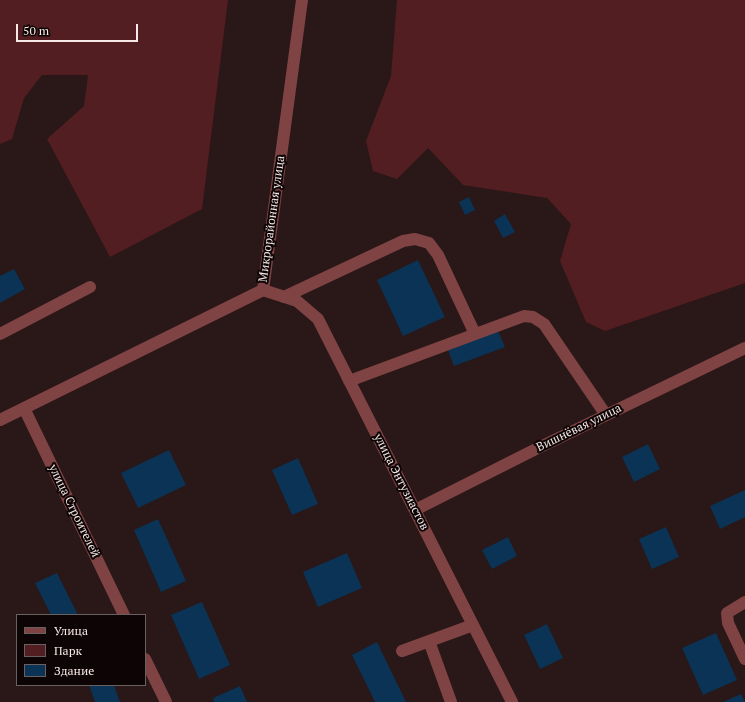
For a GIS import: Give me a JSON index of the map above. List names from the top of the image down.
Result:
{
  "streets": {
    "street": [
      "Микрорайонная улица",
      "Вишнёвая улица",
      "улица Энтузиастов",
      "улица Строителей"
    ]
  },
  "crossings": [
    ["Микрорайонная улица", "улица Энтузиастов"],
    ["Микрорайонная улица", "улица Строителей"],
    ["Вишнёвая улица", "улица Энтузиастов"]
  ],
  "legend": ["Улица", "Парк", "Здание"],
  "scale_bar": "50 m"
}
